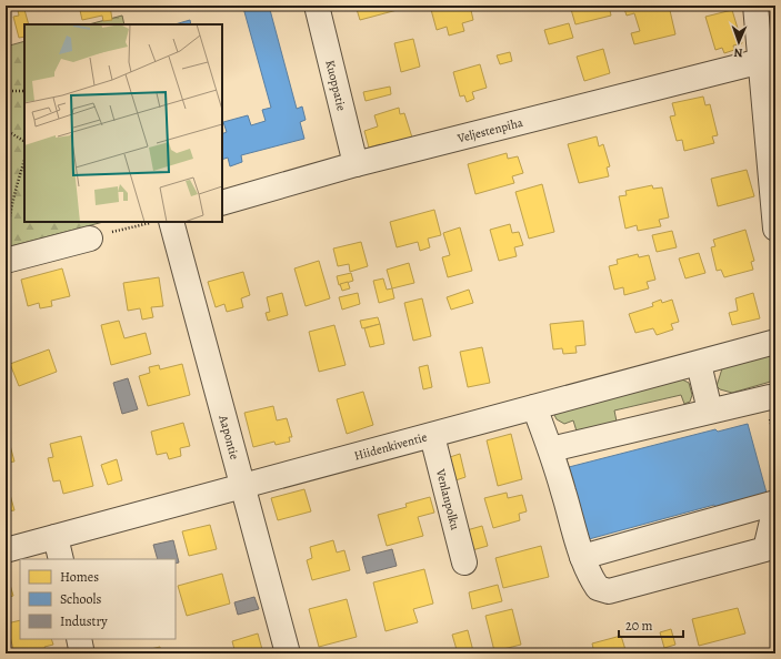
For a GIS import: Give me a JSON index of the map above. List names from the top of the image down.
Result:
{
  "streets": {
    "street": [
      "Kuoppatie",
      "Veljestenpiha",
      "Aapontie",
      "Hiidenkiventie",
      "Venlanpolku"
    ]
  },
  "crossings": [
    ["Kuoppatie", "Veljestenpiha"],
    ["Aapontie", "Hiidenkiventie"],
    ["Hiidenkiventie", "Venlanpolku"]
  ],
  "legend": ["Homes", "Schools", "Industry"],
  "scale_bar": "20 m",
  "north": "bottom"
}
